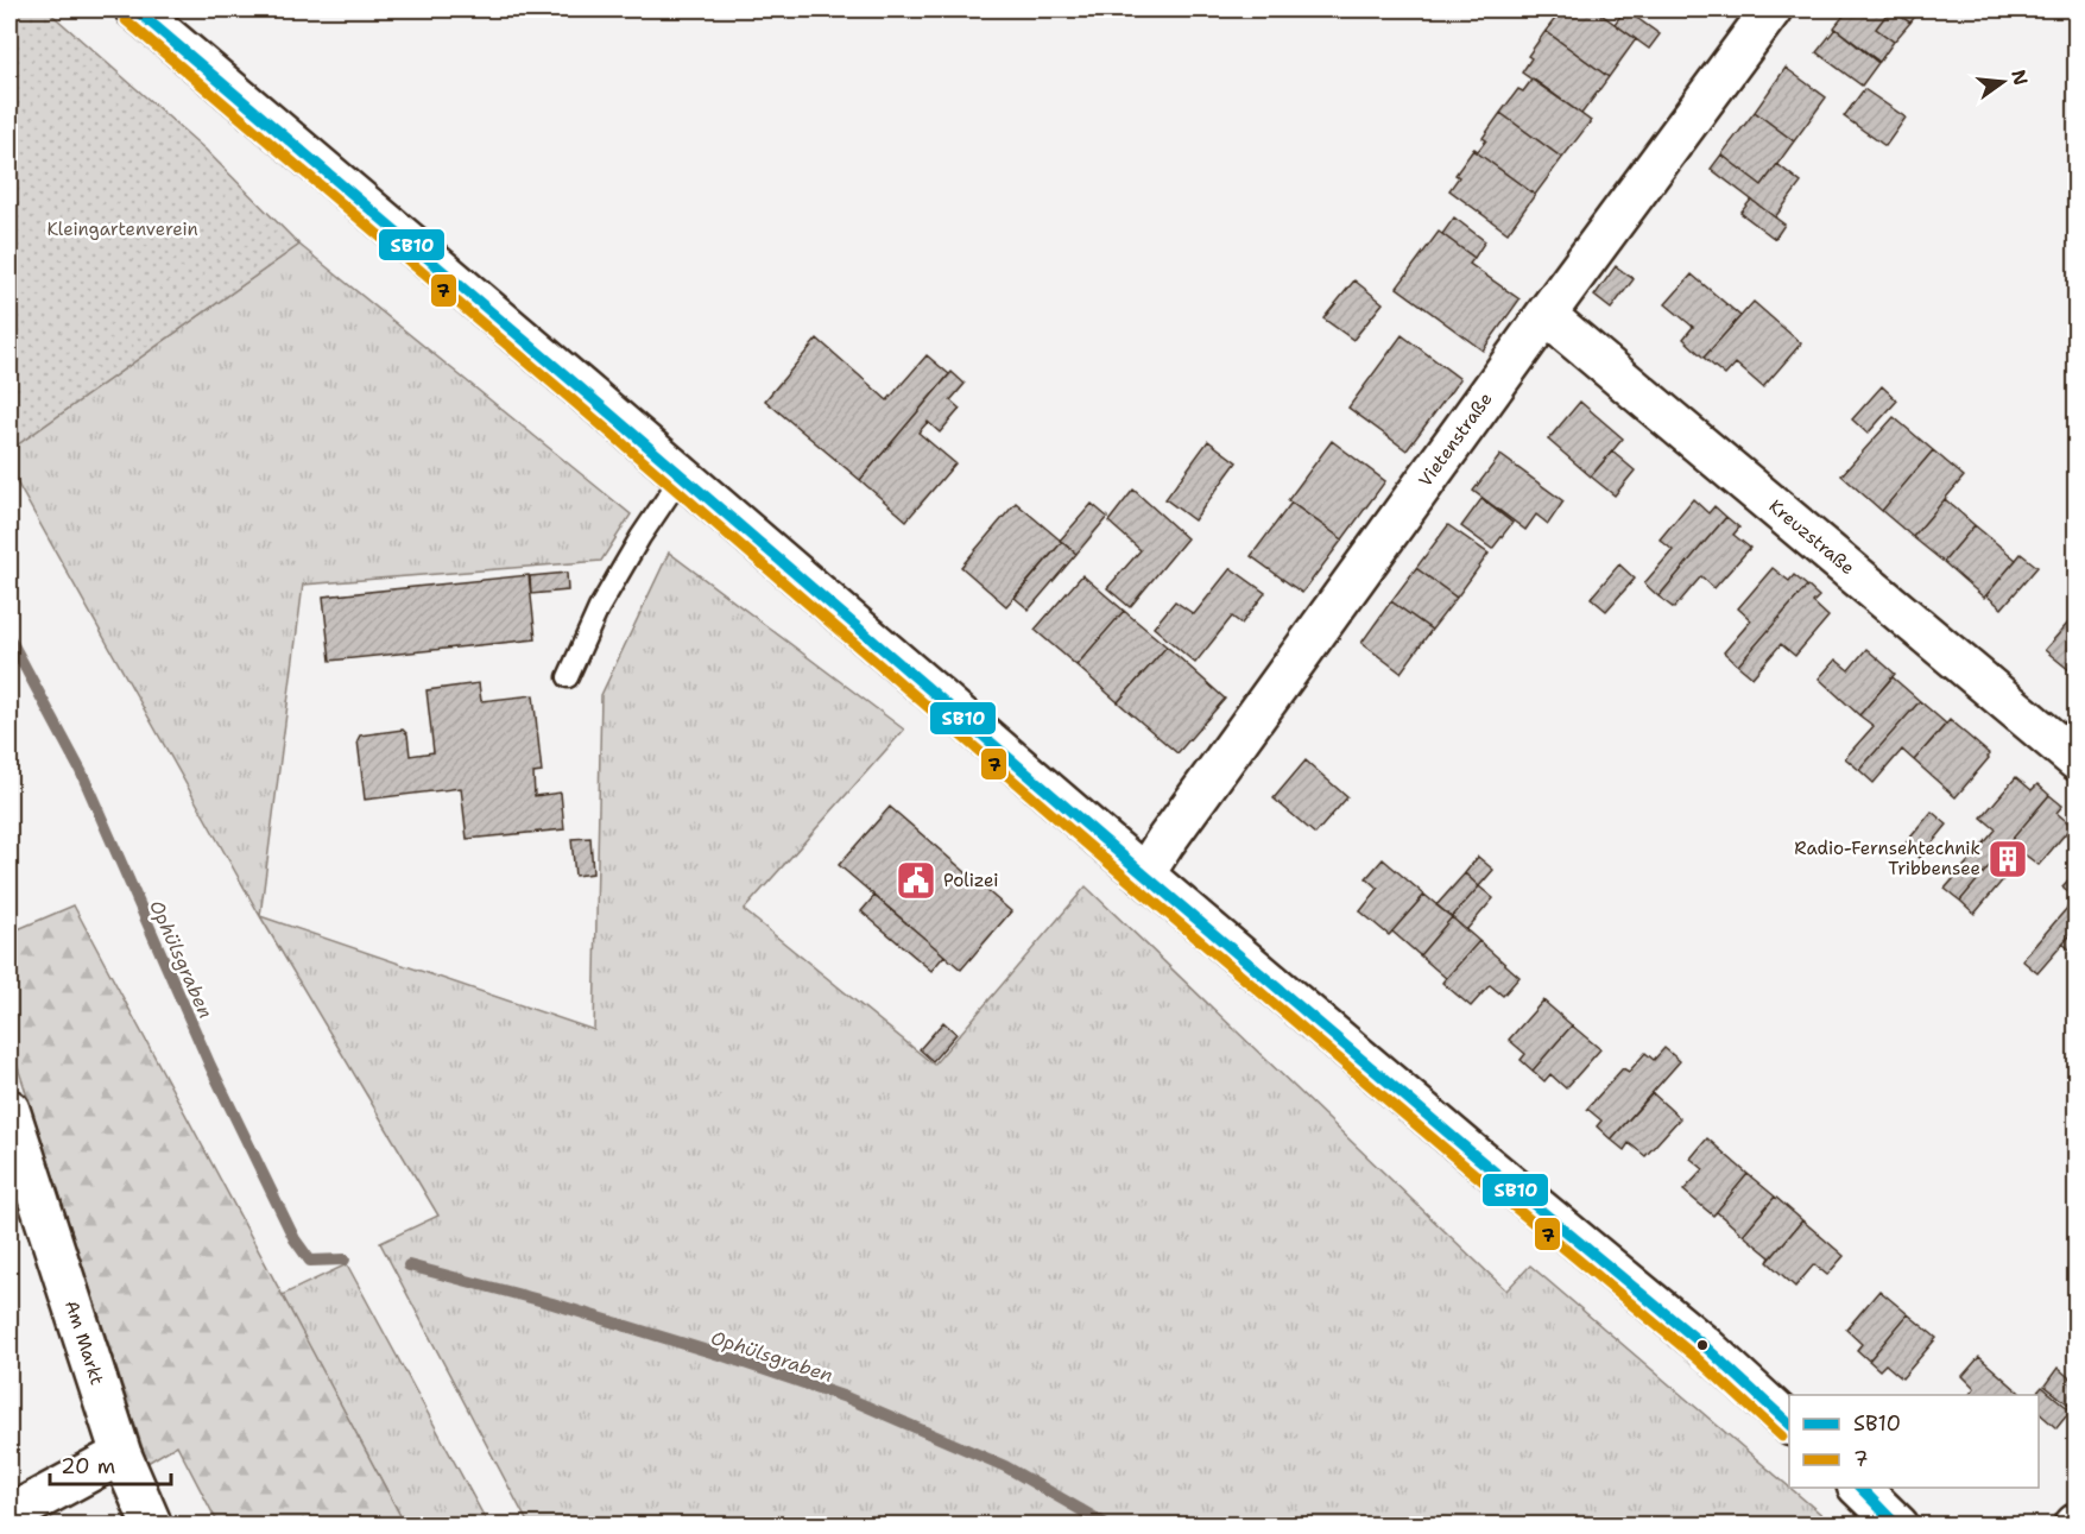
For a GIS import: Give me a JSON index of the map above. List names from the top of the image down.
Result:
{
  "streets": {
    "street": ["Vietenstraße", "Kreuzstraße", "Am Markt"]
  },
  "crossings": [
    ["Vietenstraße", "Kreuzstraße"]
  ],
  "water": ["Ophülsgraben"],
  "parks": ["Kleingartenverein"],
  "places": {
    "building": ["Radio-Fernsehtechnik Tribbensee"],
    "public building": ["Polizei"]
  },
  "lines": ["transit line SB10", "transit line 7"],
  "legend": ["SB10", "7"],
  "scale_bar": "20 m",
  "north": "right"
}
